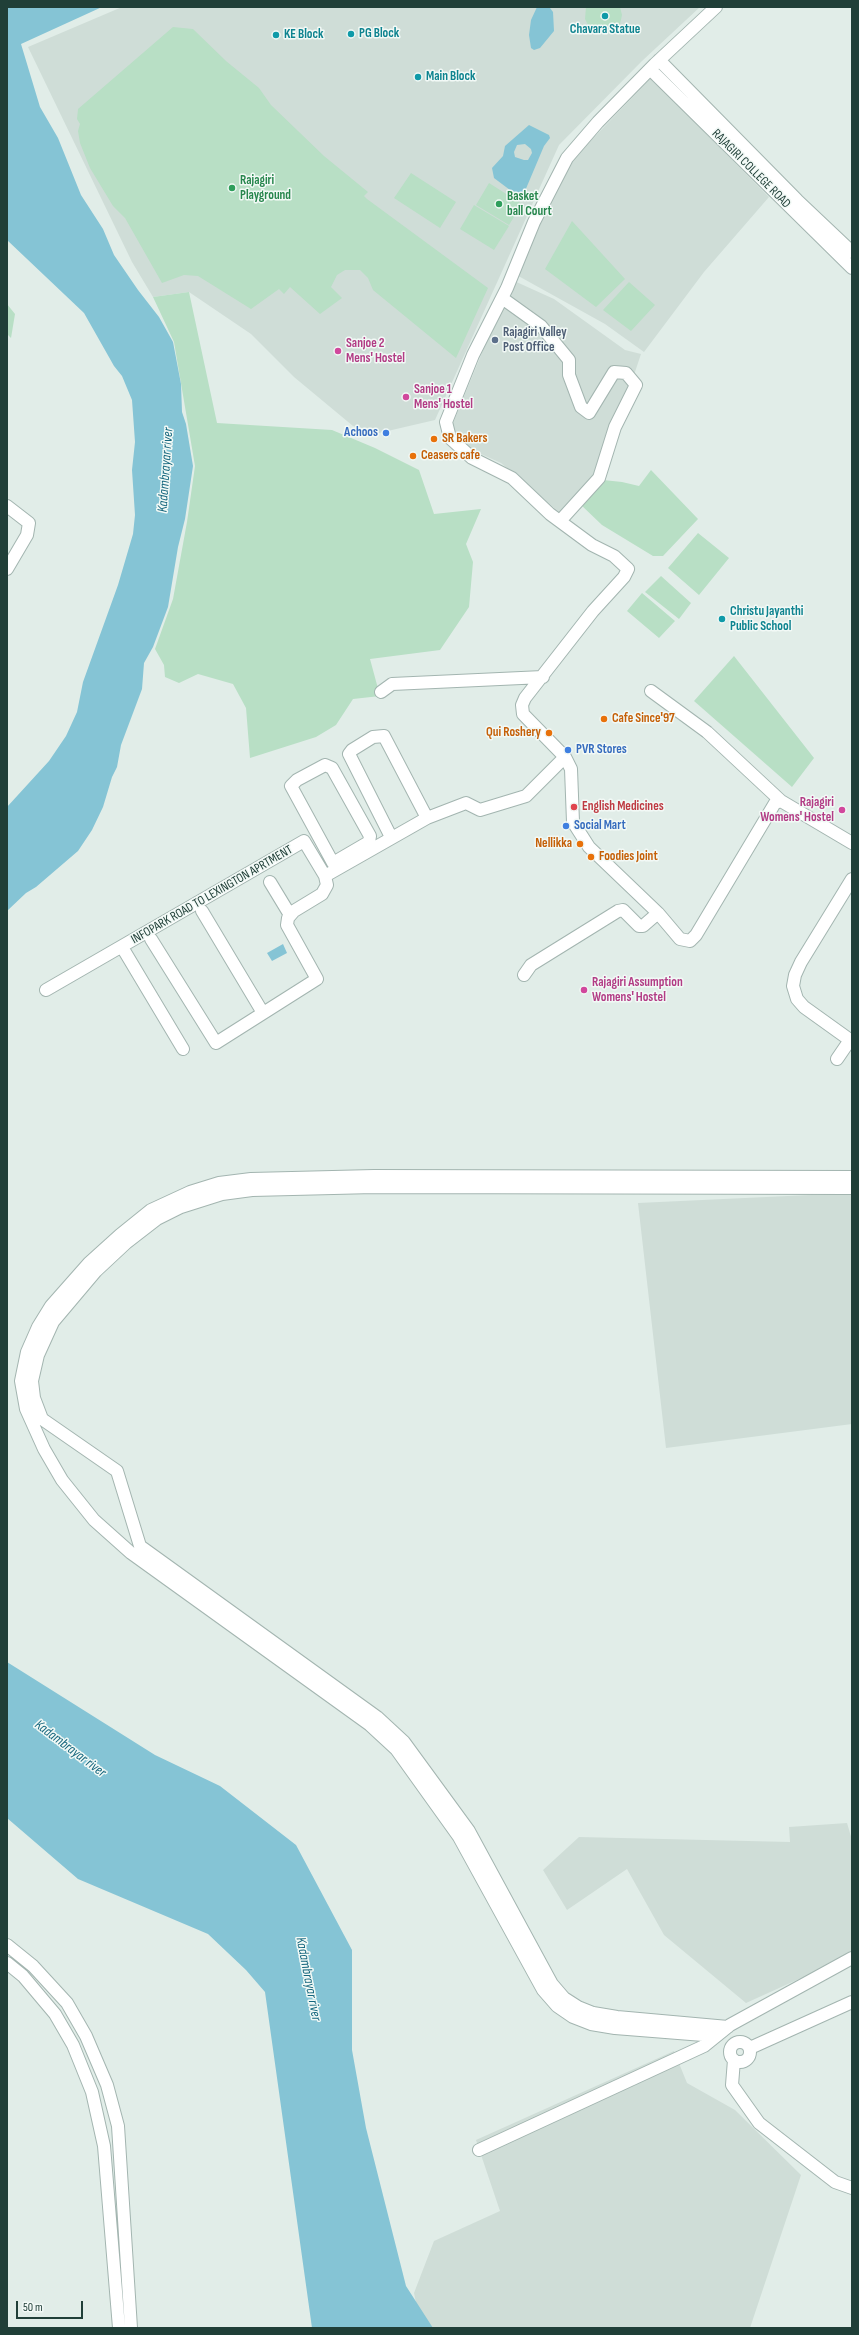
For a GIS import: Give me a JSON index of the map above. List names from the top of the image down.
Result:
{
  "streets": {
    "street": ["RAJAGIRI COLLEGE ROAD", "INFOPARK ROAD TO LEXINGTON APRTMENT"]
  },
  "water": ["Kadambrayar river"],
  "places": [
    "Chavara Statue",
    "PG Block",
    "KE Block",
    "Main Block",
    "Rajagiri Playground",
    "Basket ball Court",
    "Rajagiri Valley Post Office",
    "Sanjoe 2 Mens' Hostel",
    "Sanjoe 1 Mens' Hostel",
    "Achoos",
    "SR Bakers",
    "Ceasers cafe",
    "Christu Jayanthi Public School",
    "Cafe Since'97",
    "Qui Roshery",
    "PVR Stores",
    "English Medicines",
    "Rajagiri Womens' Hostel",
    "Social Mart",
    "Nellikka",
    "Foodies Joint",
    "Rajagiri Assumption Womens' Hostel"
  ],
  "scale_bar": "50 m"
}
